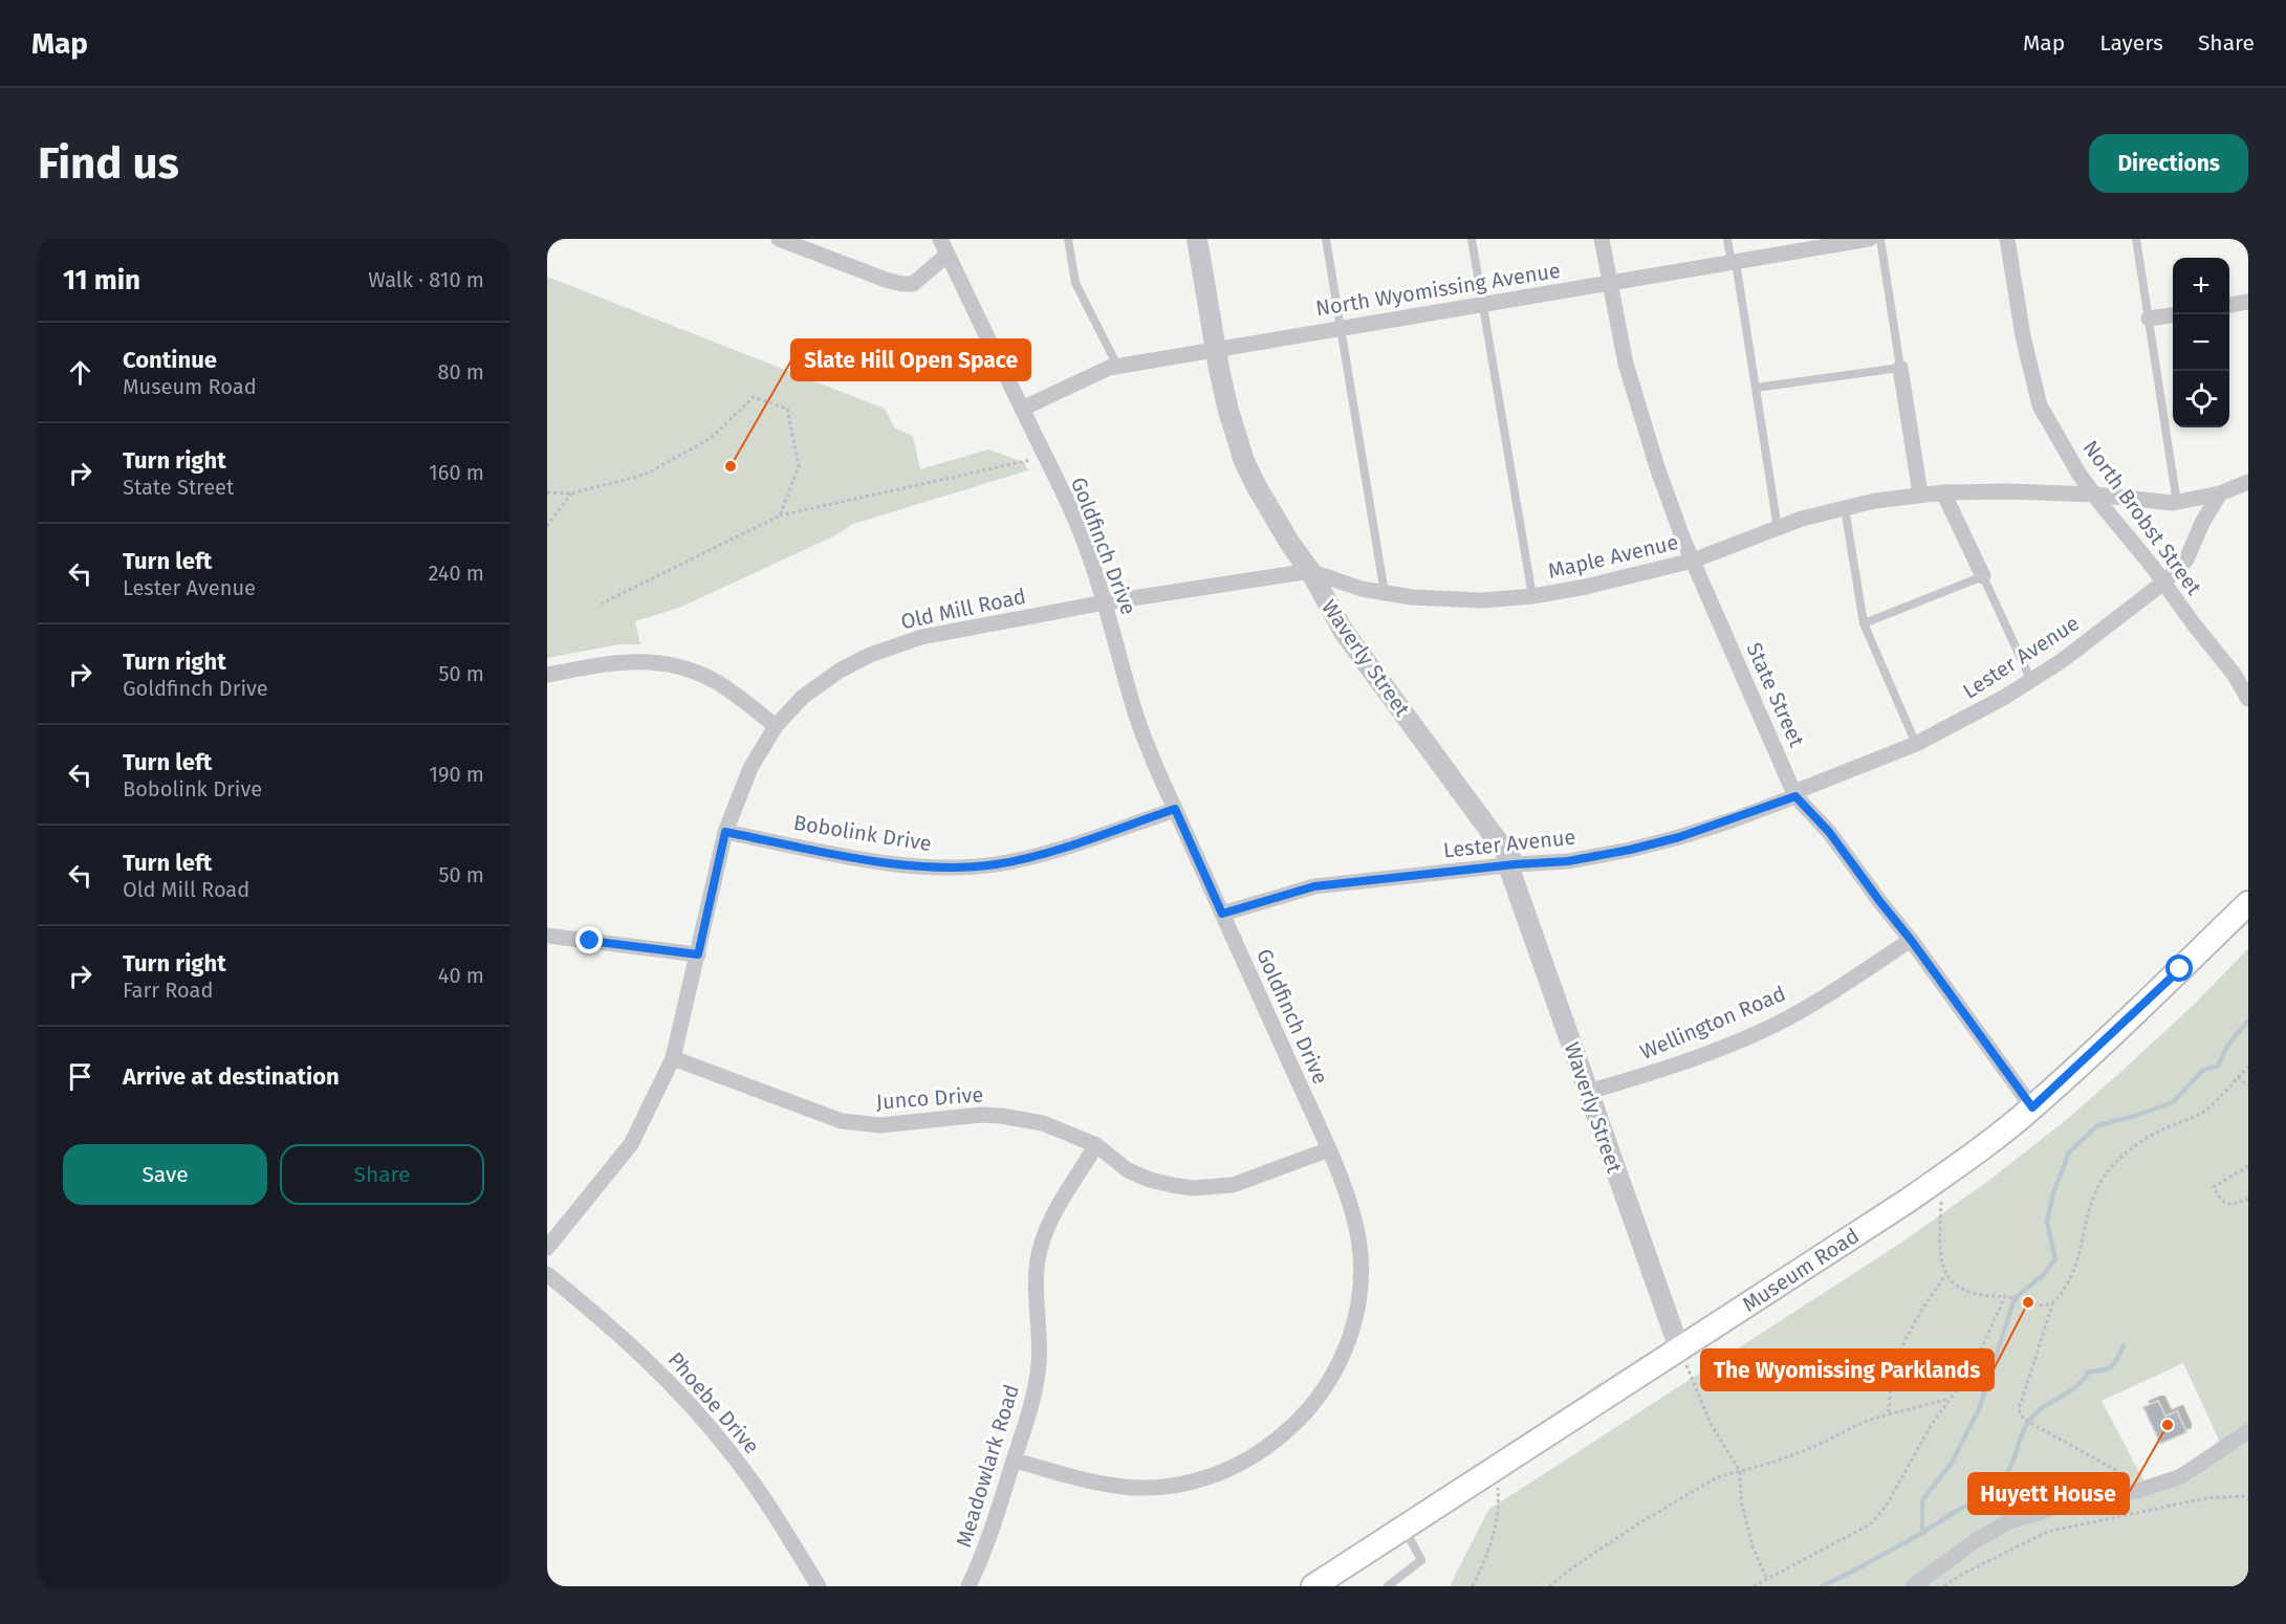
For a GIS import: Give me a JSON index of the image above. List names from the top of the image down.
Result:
{
  "streets": {
    "main road": ["Museum Road"],
    "street": [
      "North Wyomissing Avenue",
      "North Brobst Street",
      "Goldfinch Drive",
      "Maple Avenue",
      "Old Mill Road",
      "Lester Avenue",
      "Waverly Street",
      "State Street",
      "Bobolink Drive",
      "Wellington Road",
      "Junco Drive",
      "Phoebe Drive",
      "Meadowlark Road"
    ]
  },
  "crossings": [
    ["North Wyomissing Avenue", "Goldfinch Drive"],
    ["North Wyomissing Avenue", "Waverly Street"],
    ["North Wyomissing Avenue", "State Street"],
    ["North Brobst Street", "Maple Avenue"],
    ["North Brobst Street", "Lester Avenue"],
    ["Goldfinch Drive", "Old Mill Road"],
    ["Goldfinch Drive", "Lester Avenue"],
    ["Goldfinch Drive", "Bobolink Drive"],
    ["Goldfinch Drive", "Junco Drive"],
    ["Goldfinch Drive", "Meadowlark Road"],
    ["Maple Avenue", "Old Mill Road"],
    ["Maple Avenue", "Lester Avenue"],
    ["Maple Avenue", "Waverly Street"],
    ["Maple Avenue", "State Street"],
    ["Old Mill Road", "Waverly Street"],
    ["Old Mill Road", "Bobolink Drive"],
    ["Old Mill Road", "Junco Drive"],
    ["Lester Avenue", "Waverly Street"],
    ["Lester Avenue", "State Street"],
    ["Waverly Street", "Wellington Road"],
    ["Waverly Street", "Museum Road"],
    ["State Street", "Wellington Road"],
    ["State Street", "Museum Road"],
    ["Junco Drive", "Meadowlark Road"]
  ],
  "places": ["Slate Hill Open Space", "The Wyomissing Parklands", "Huyett House"],
  "page": {
    "header": "Map",
    "nav": ["Map", "Layers", "Share"],
    "buttons": [
      "Directions",
      ["Save", "Share"]
    ],
    "title": "Find us",
    "heading": ["11 min", "Walk · 810 m"],
    "map_buttons": ["+", "−"],
    "list": [
      ["Continue", "Museum Road", "80 m"],
      ["Turn right", "State Street", "160 m"],
      ["Turn left", "Lester Avenue", "240 m"],
      ["Turn right", "Goldfinch Drive", "50 m"],
      ["Turn left", "Bobolink Drive", "190 m"],
      ["Turn left", "Old Mill Road", "50 m"],
      ["Turn right", "Farr Road", "40 m"],
      "Arrive at destination"
    ]
  }
}
